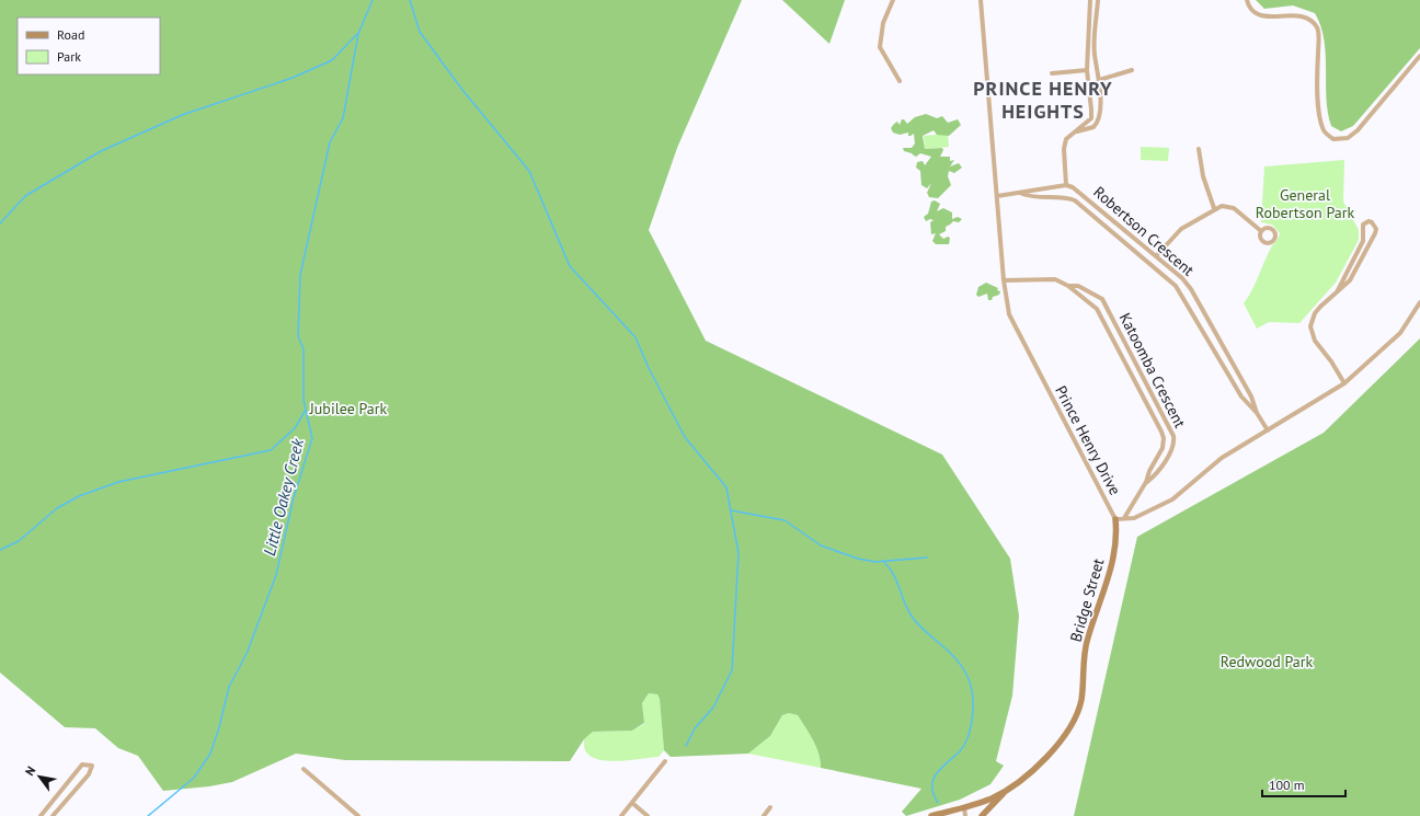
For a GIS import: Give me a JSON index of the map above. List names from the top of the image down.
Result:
{
  "streets": {
    "street": [
      "Robertson Crescent",
      "Katoomba Crescent",
      "Prince Henry Drive",
      "Bridge Street"
    ]
  },
  "crossings": [
    ["Robertson Crescent", "Prince Henry Drive"],
    ["Katoomba Crescent", "Prince Henry Drive"],
    ["Prince Henry Drive", "Bridge Street"]
  ],
  "districts": ["PRINCE HENRY HEIGHTS"],
  "water": ["Little Oakey Creek"],
  "parks": ["General Robertson Park", "Jubilee Park", "Redwood Park"],
  "legend": ["Road", "Park"],
  "scale_bar": "100 m",
  "north": "top left"
}
